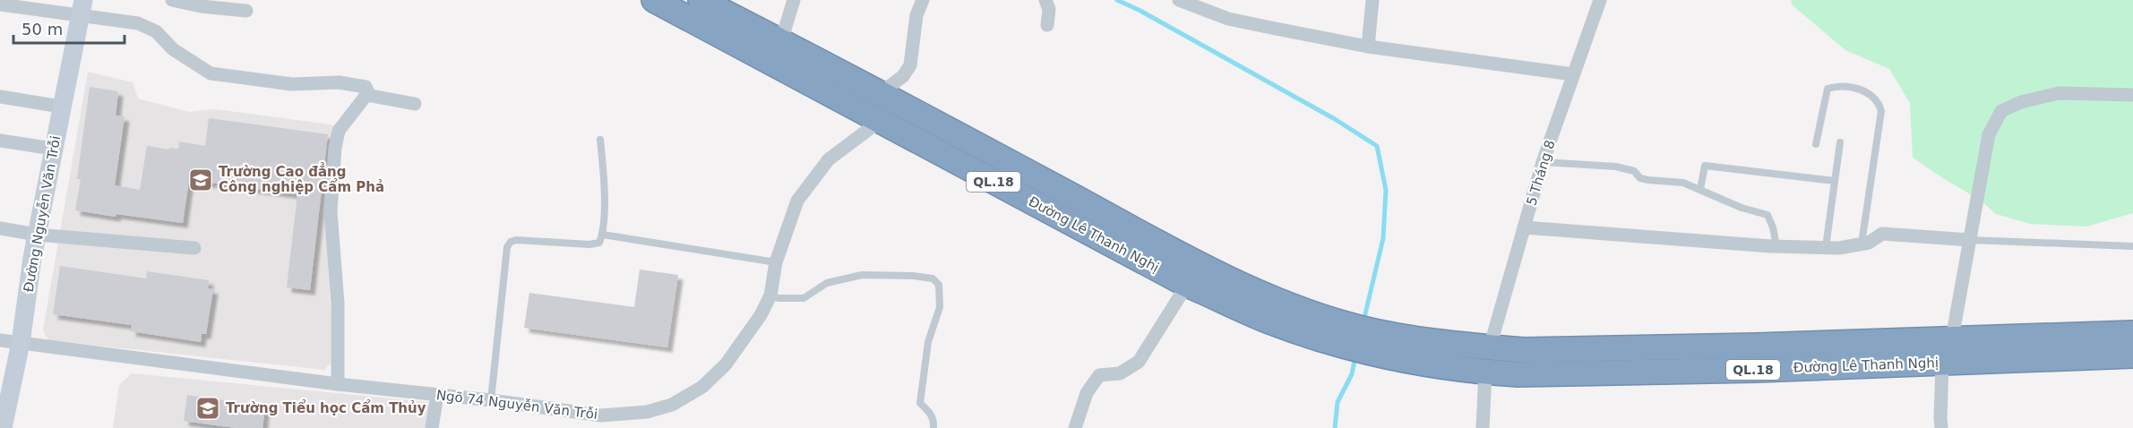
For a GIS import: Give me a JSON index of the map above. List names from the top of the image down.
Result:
{
  "streets": {
    "highway": ["QL.18", "Đường Lê Thanh Nghị"],
    "street": ["5 Tháng 8", "Đường Nguyễn Văn Trỗi", "Ngõ 74 Nguyễn Văn Trỗi"]
  },
  "crossings": [
    ["5 Tháng 8", "Đường Lê Thanh Nghị"],
    ["QL.18", "Đường Lê Thanh Nghị"],
    ["Đường Nguyễn Văn Trỗi", "Ngõ 74 Nguyễn Văn Trỗi"],
    ["Đường Lê Thanh Nghị", "Ngõ 74 Nguyễn Văn Trỗi"]
  ],
  "places": {
    "school or university": ["Trường Cao đẳng Công nghiệp Cẩm Phả", "Trường Tiểu học Cẩm Thủy"]
  },
  "scale_bar": "50 m"
}
